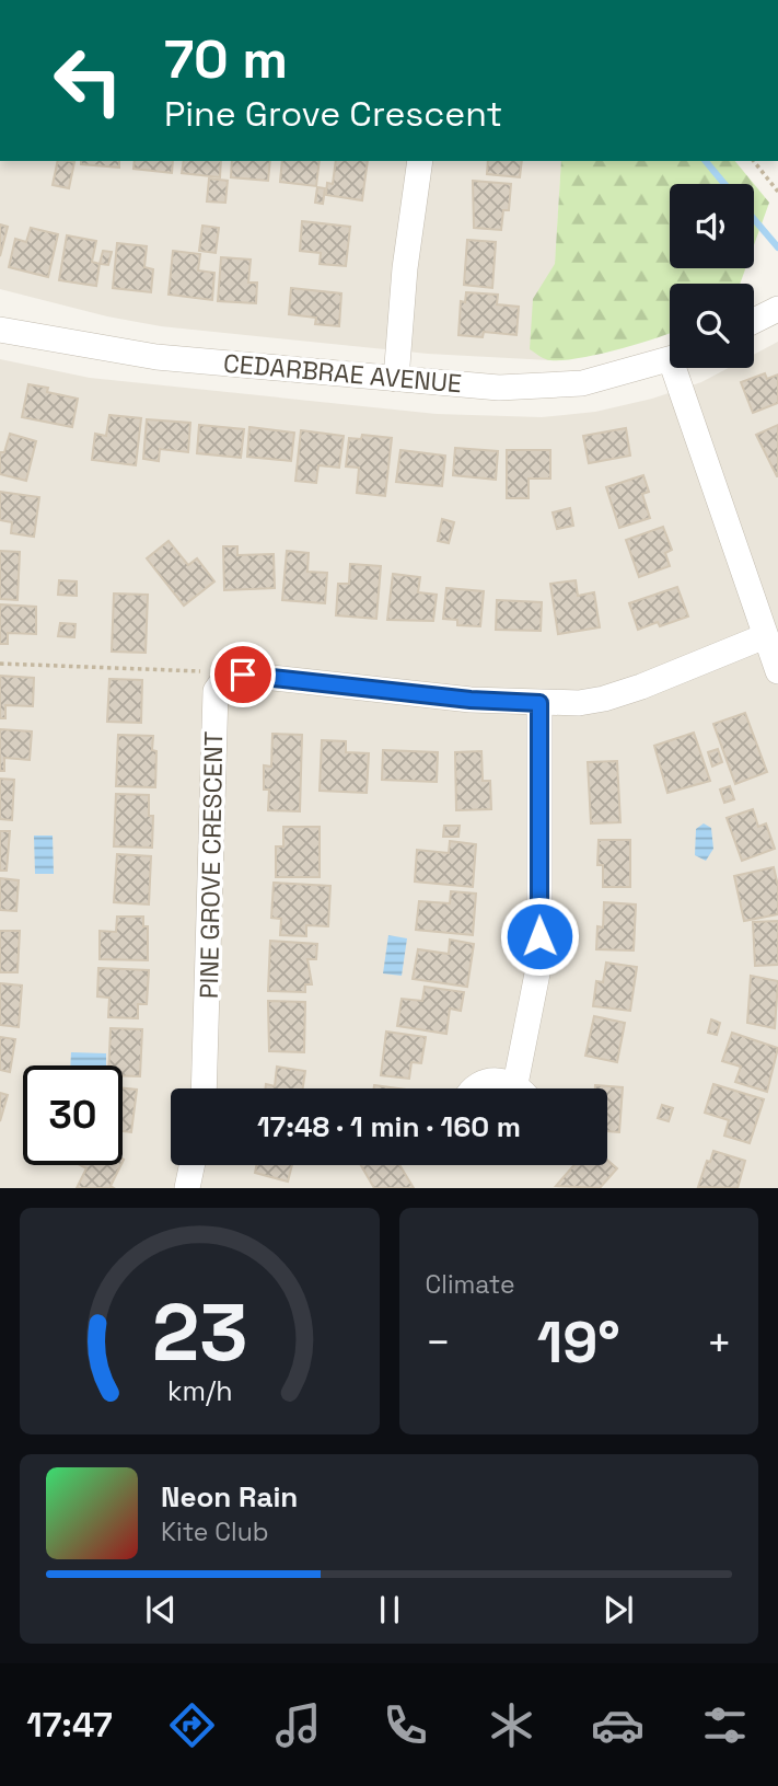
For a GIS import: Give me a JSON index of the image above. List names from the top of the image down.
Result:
{
  "streets": {
    "street": ["CEDARBRAE AVENUE", "PINE GROVE CRESCENT"]
  },
  "page": {
    "turn": ["70 m", "Pine Grove Crescent"],
    "limit": "30",
    "trip": "17:48 · 1 min · 160 m",
    "tile": "Climate",
    "heat": ["−", "19°", "+"],
    "song": ["Neon Rain", "Kite Club"],
    "tabs": "17:47",
    "gauge": ["23", "km/h"]
  }
}
